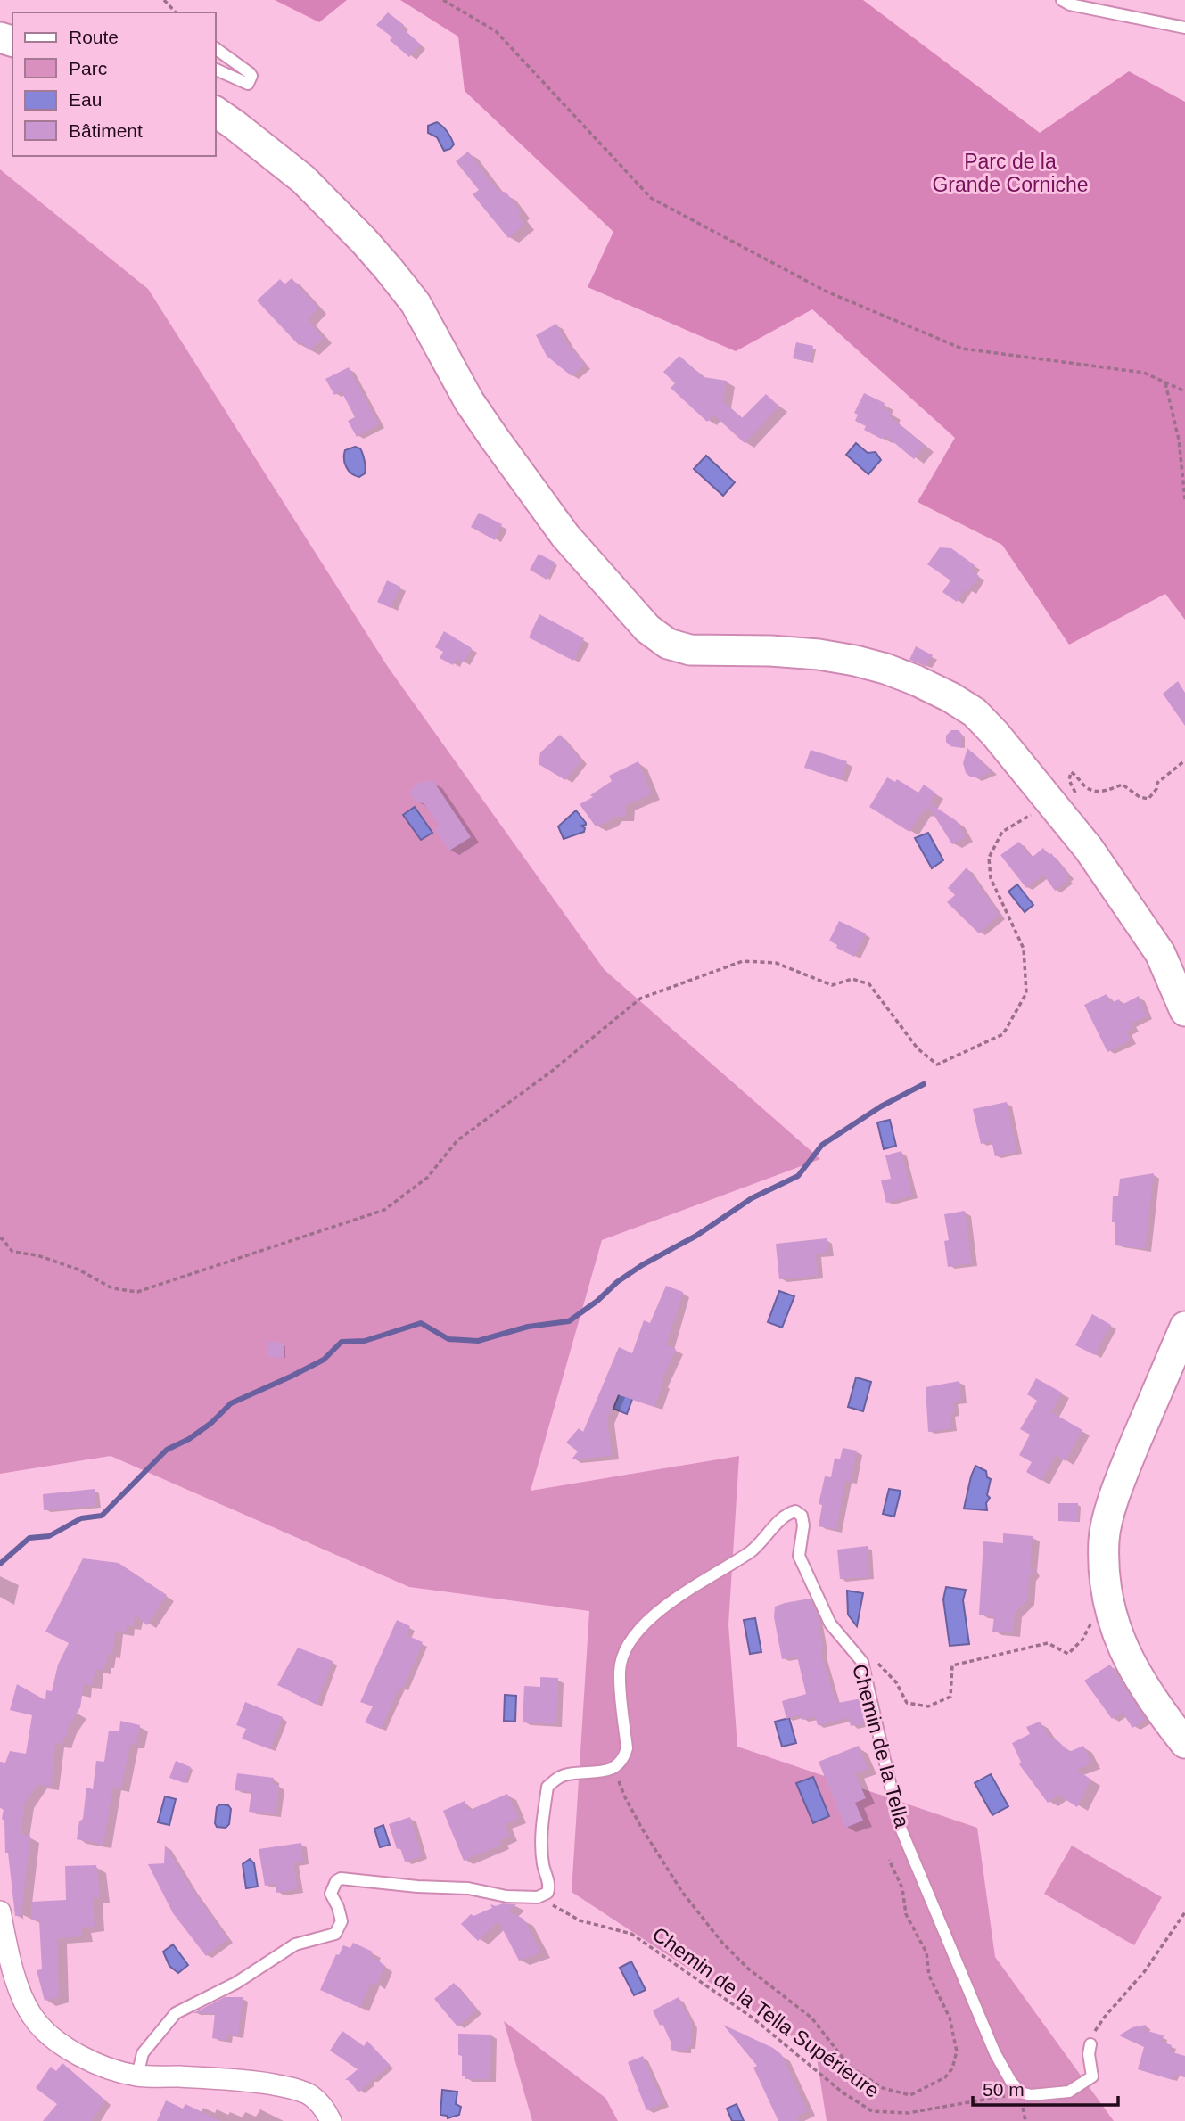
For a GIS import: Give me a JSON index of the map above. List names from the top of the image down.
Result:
{
  "streets": {
    "lane": ["Chemin de la Tella"],
    "path": ["Chemin de la Tella Supérieure"]
  },
  "crossings": [
    ["Chemin de la Tella", "Chemin de la Tella Supérieure"]
  ],
  "parks": ["Parc de la Grande Corniche"],
  "legend": [
    "Route",
    "Parc",
    "Eau",
    "Bâtiment"
  ],
  "scale_bar": "50 m"
}
